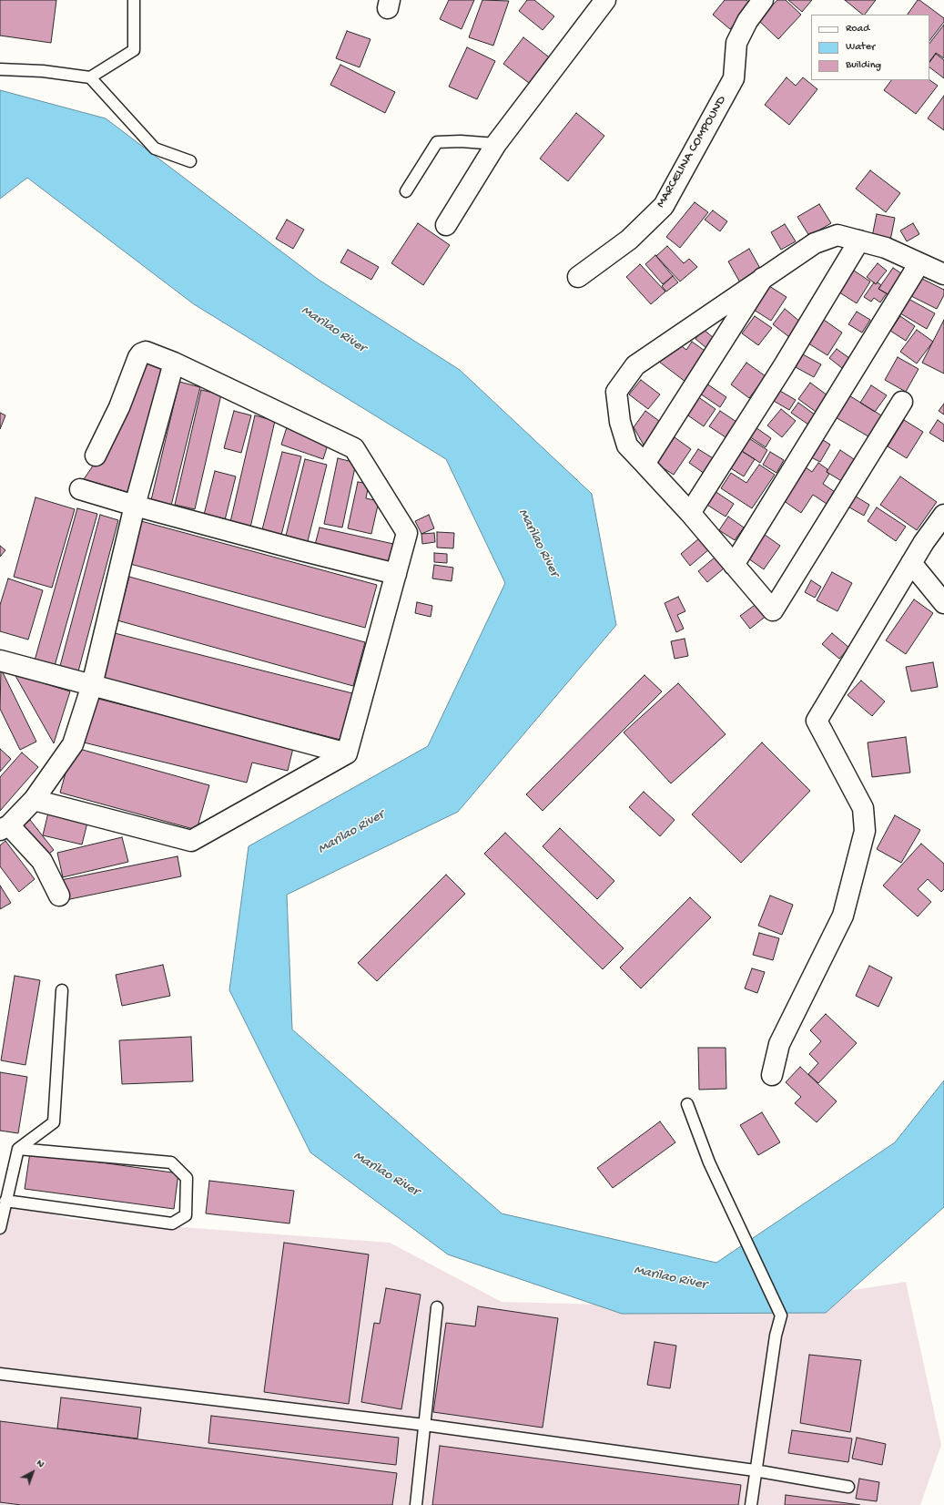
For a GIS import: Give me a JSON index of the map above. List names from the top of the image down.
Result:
{
  "streets": {
    "street": ["MARCELINA COMPOUND"]
  },
  "water": ["Marilao River"],
  "legend": ["Road", "Water", "Building"],
  "north": "top right"
}
